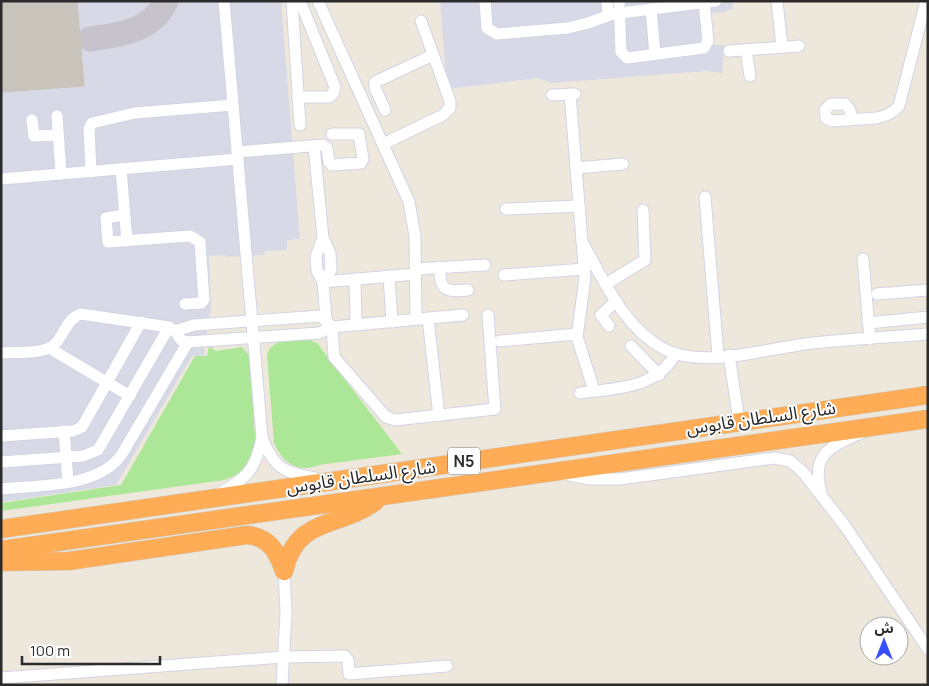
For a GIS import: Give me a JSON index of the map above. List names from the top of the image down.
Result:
{
  "streets": {
    "highway": ["شارع السلطان قابوس", "N5"]
  },
  "scale_bar": "100 m",
  "north": "top"
}
